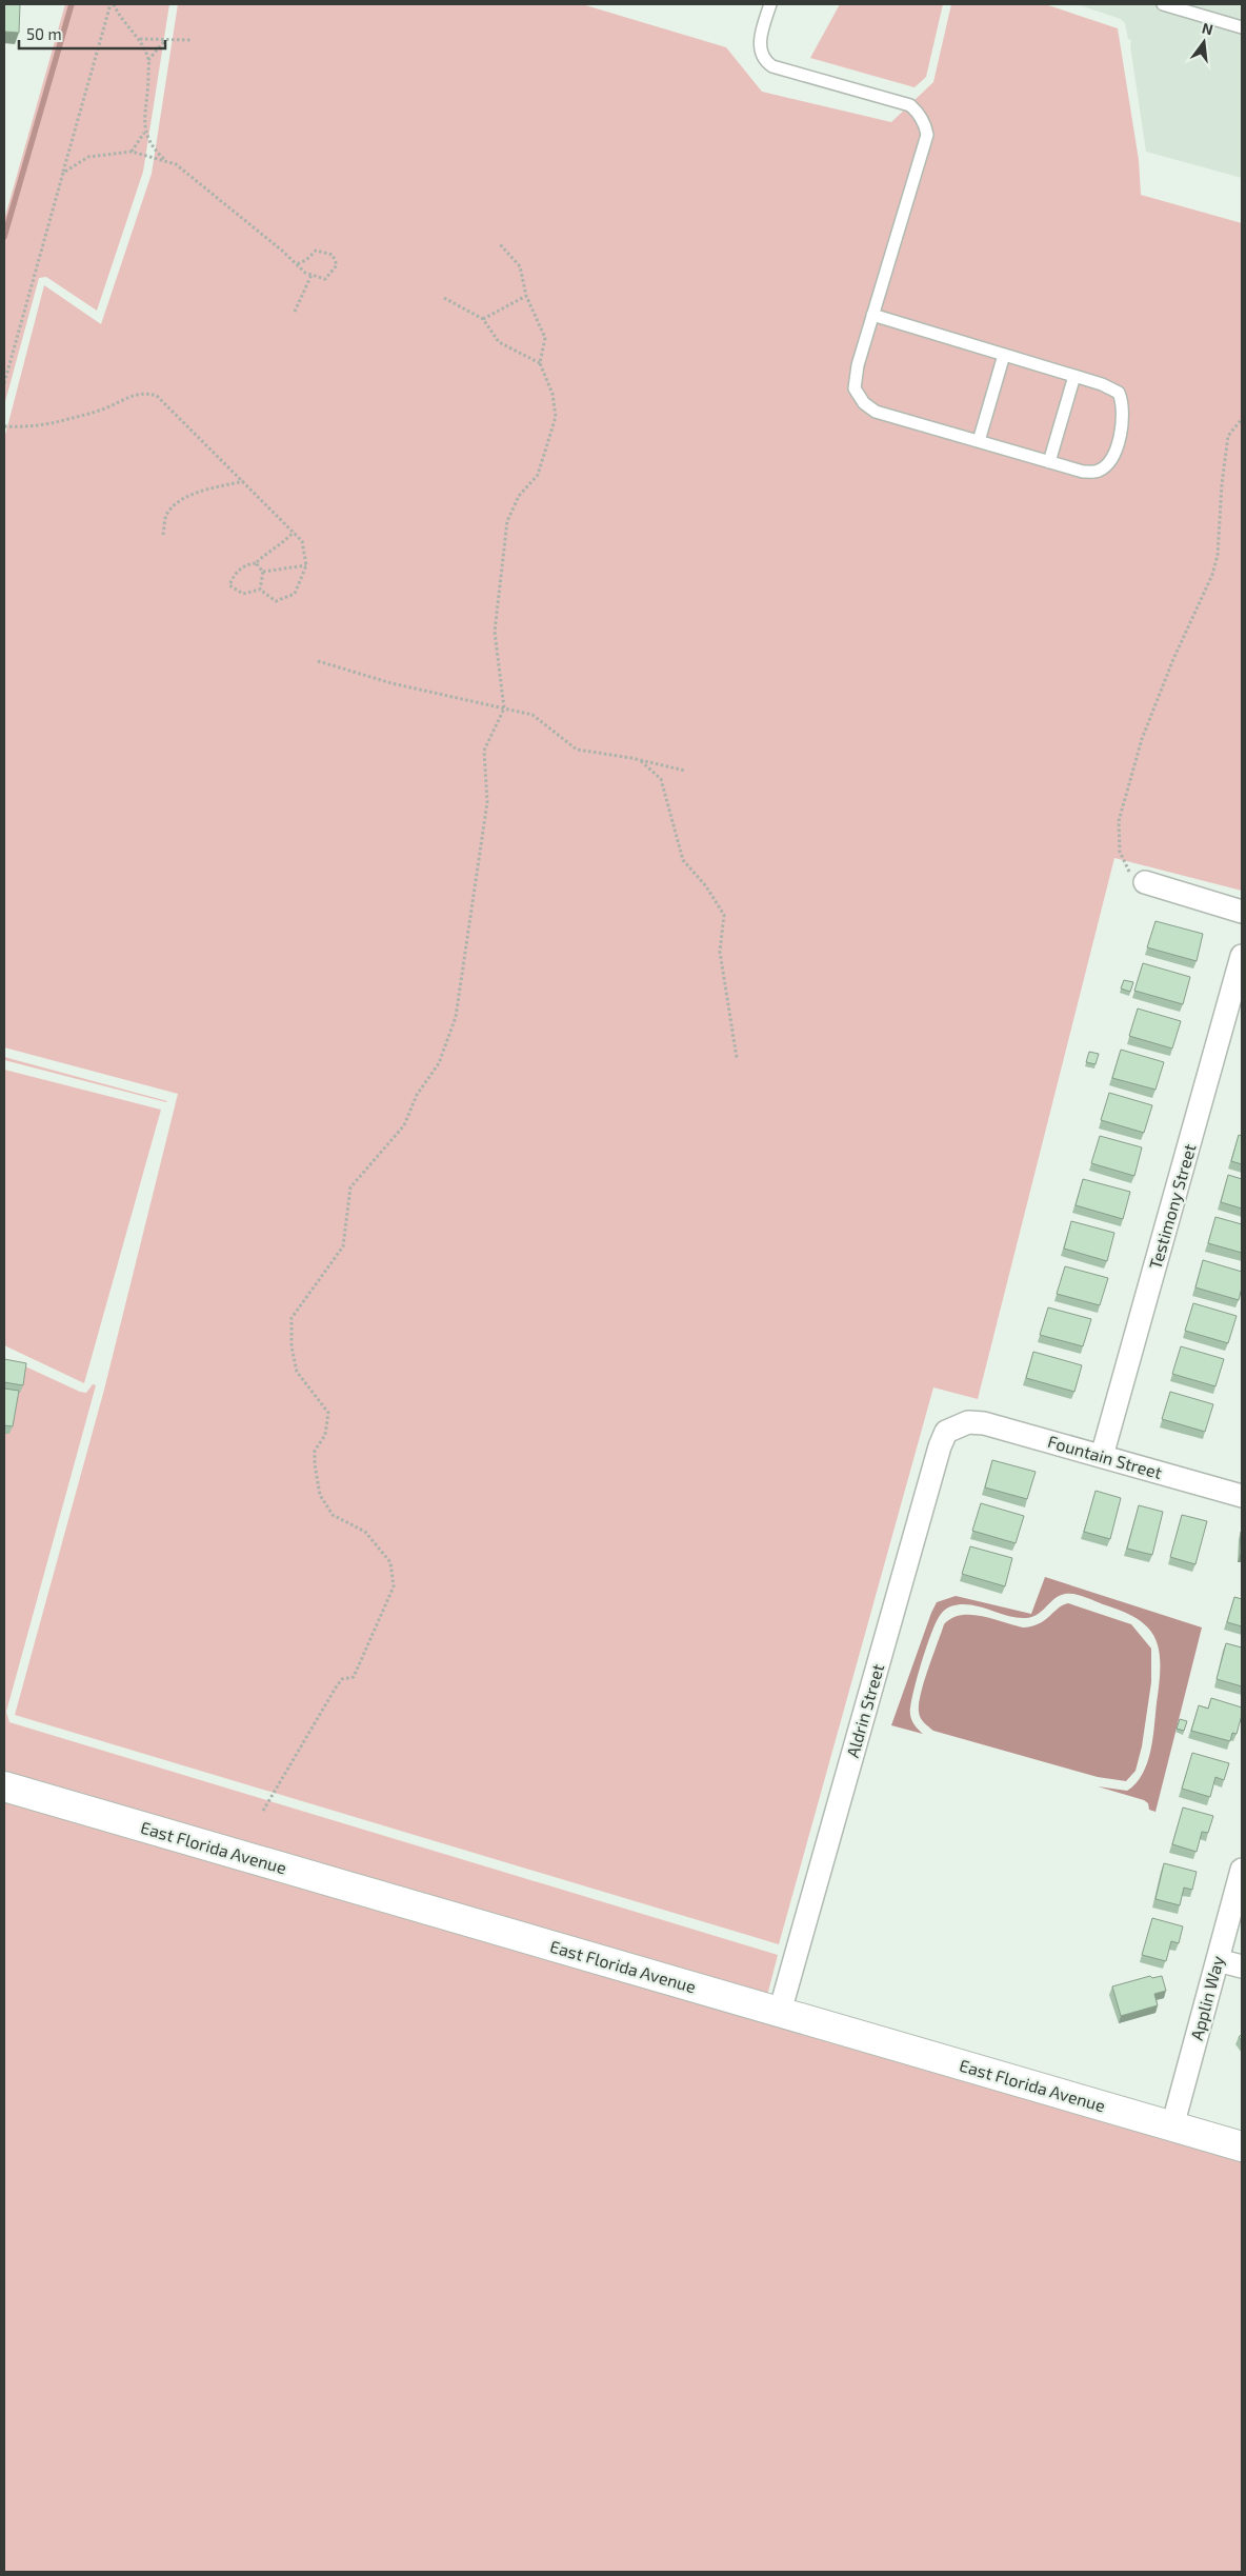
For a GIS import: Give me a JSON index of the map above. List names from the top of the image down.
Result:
{
  "streets": {
    "street": [
      "Testimony Street",
      "Fountain Street",
      "Aldrin Street",
      "East Florida Avenue",
      "Applin Way"
    ]
  },
  "crossings": [
    ["Testimony Street", "Fountain Street"],
    ["Fountain Street", "Aldrin Street"],
    ["Aldrin Street", "East Florida Avenue"],
    ["East Florida Avenue", "Applin Way"]
  ],
  "scale_bar": "50 m",
  "north": "top"
}
